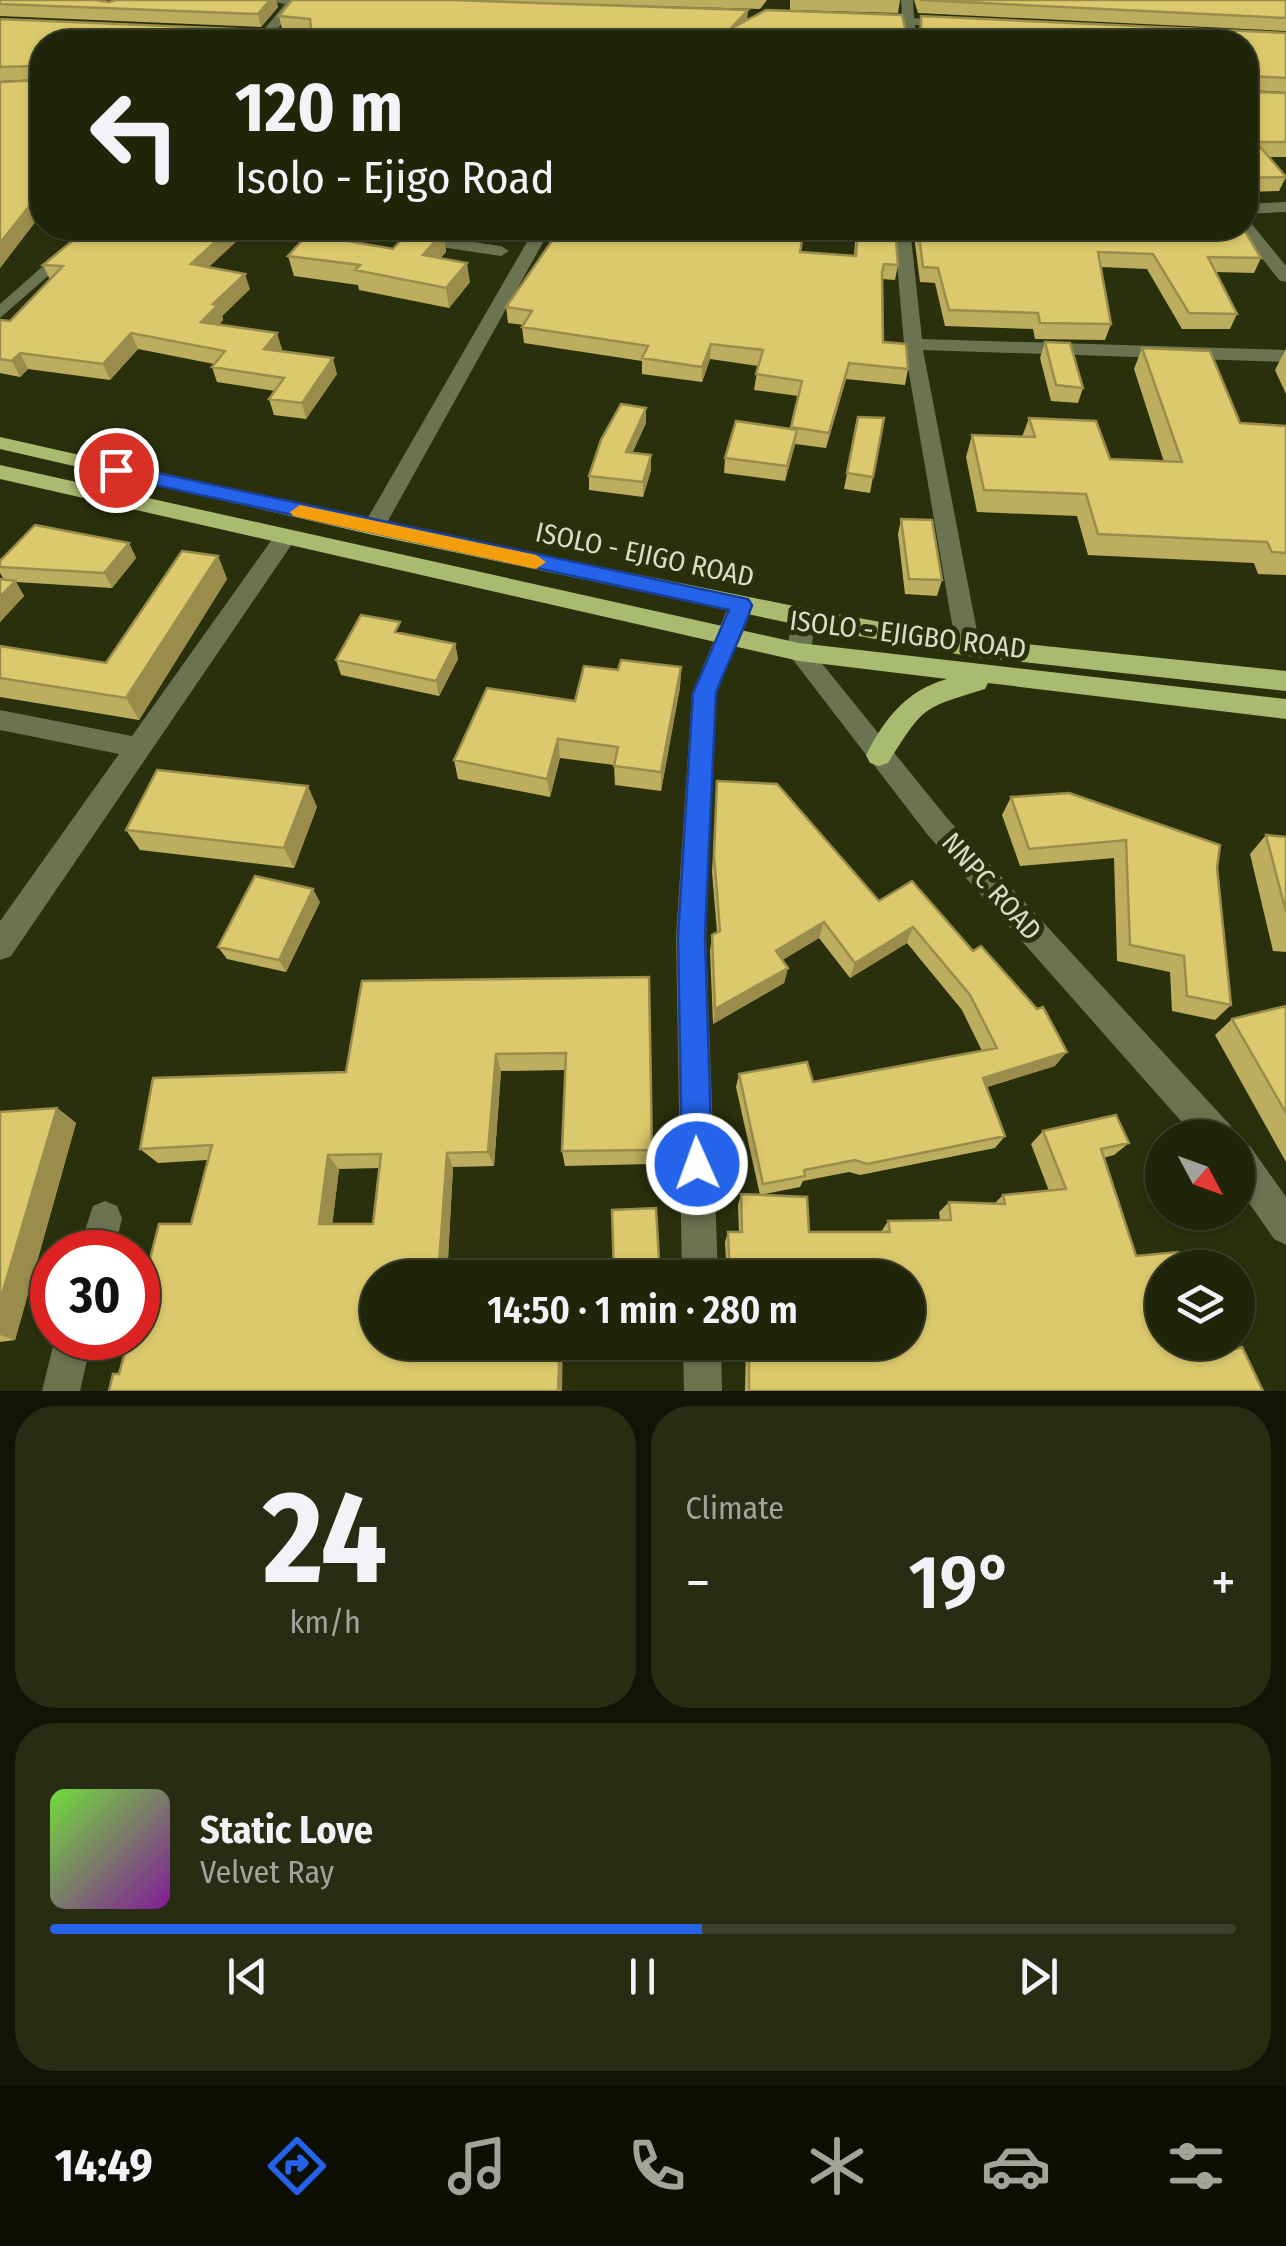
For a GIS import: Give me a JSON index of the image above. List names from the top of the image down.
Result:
{
  "streets": {
    "main road": ["ISOLO - EJIGO ROAD", "ISOLO - EJIGBO ROAD"],
    "street": ["NNPC ROAD"]
  },
  "crossings": [
    ["ISOLO - EJIGBO ROAD", "NNPC ROAD"]
  ],
  "north": "bottom right",
  "page": {
    "turn": ["120 m", "Isolo - Ejigo Road"],
    "limit": "30",
    "trip": "14:50 · 1 min · 280 m",
    "tile": [
      ["24", "km/h"],
      "Climate"
    ],
    "heat": ["−", "19°", "+"],
    "song": ["Static Love", "Velvet Ray"],
    "tabs": "14:49"
  }
}
